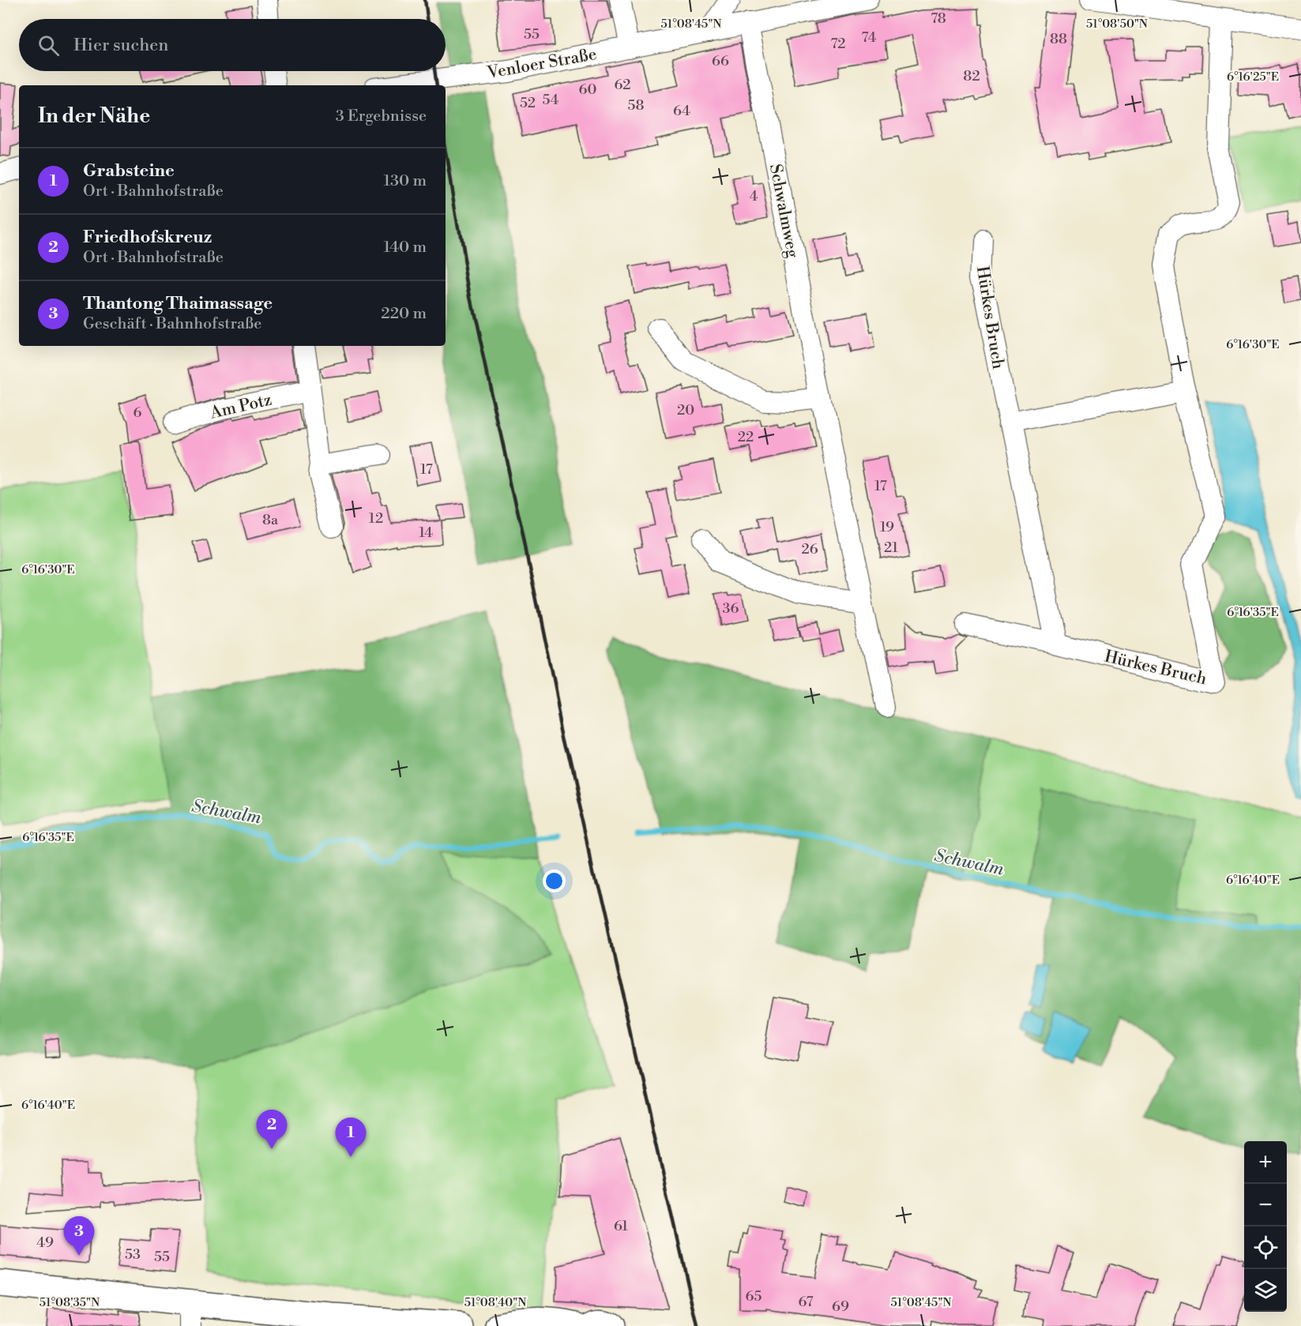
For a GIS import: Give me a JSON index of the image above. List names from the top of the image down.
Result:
{
  "streets": {
    "street": [
      "Venloer Straße",
      "Schwalmweg",
      "Hürkes Bruch",
      "Am Potz"
    ]
  },
  "crossings": [
    ["Venloer Straße", "Schwalmweg"]
  ],
  "water": ["Schwalm"],
  "house_numbers": [
    "78",
    "55",
    "74",
    "88",
    "72",
    "66",
    "82",
    "62",
    "60",
    "54",
    "52",
    "58",
    "64",
    "4",
    "20",
    "6",
    "22",
    "17",
    "17",
    "12",
    "8a",
    "19",
    "14",
    "21",
    "26",
    "36",
    "61",
    "49",
    "53",
    "55",
    "65",
    "67",
    "69"
  ],
  "page": {
    "search": "Hier suchen",
    "heading": ["In der Nähe", "3 Ergebnisse"],
    "list": [
      {
        "mark": "1",
        "name": "Grabsteine",
        "note": "Ort · Bahnhofstraße",
        "value": "130 m"
      },
      {
        "mark": "2",
        "name": "Friedhofskreuz",
        "note": "Ort · Bahnhofstraße",
        "value": "140 m"
      },
      {
        "mark": "3",
        "name": "Thantong Thaimassage",
        "note": "Geschäft · Bahnhofstraße",
        "value": "220 m"
      }
    ],
    "pins": ["2", "1", "3"],
    "map_buttons": ["+", "−"]
  },
  "coordinates": [
    "51°08'45\"N",
    "51°08'50\"N",
    "6°16'25\"E",
    "6°16'30\"E",
    "6°16'35\"E",
    "6°16'40\"E",
    "51°08'35\"N",
    "51°08'40\"N"
  ]
}
